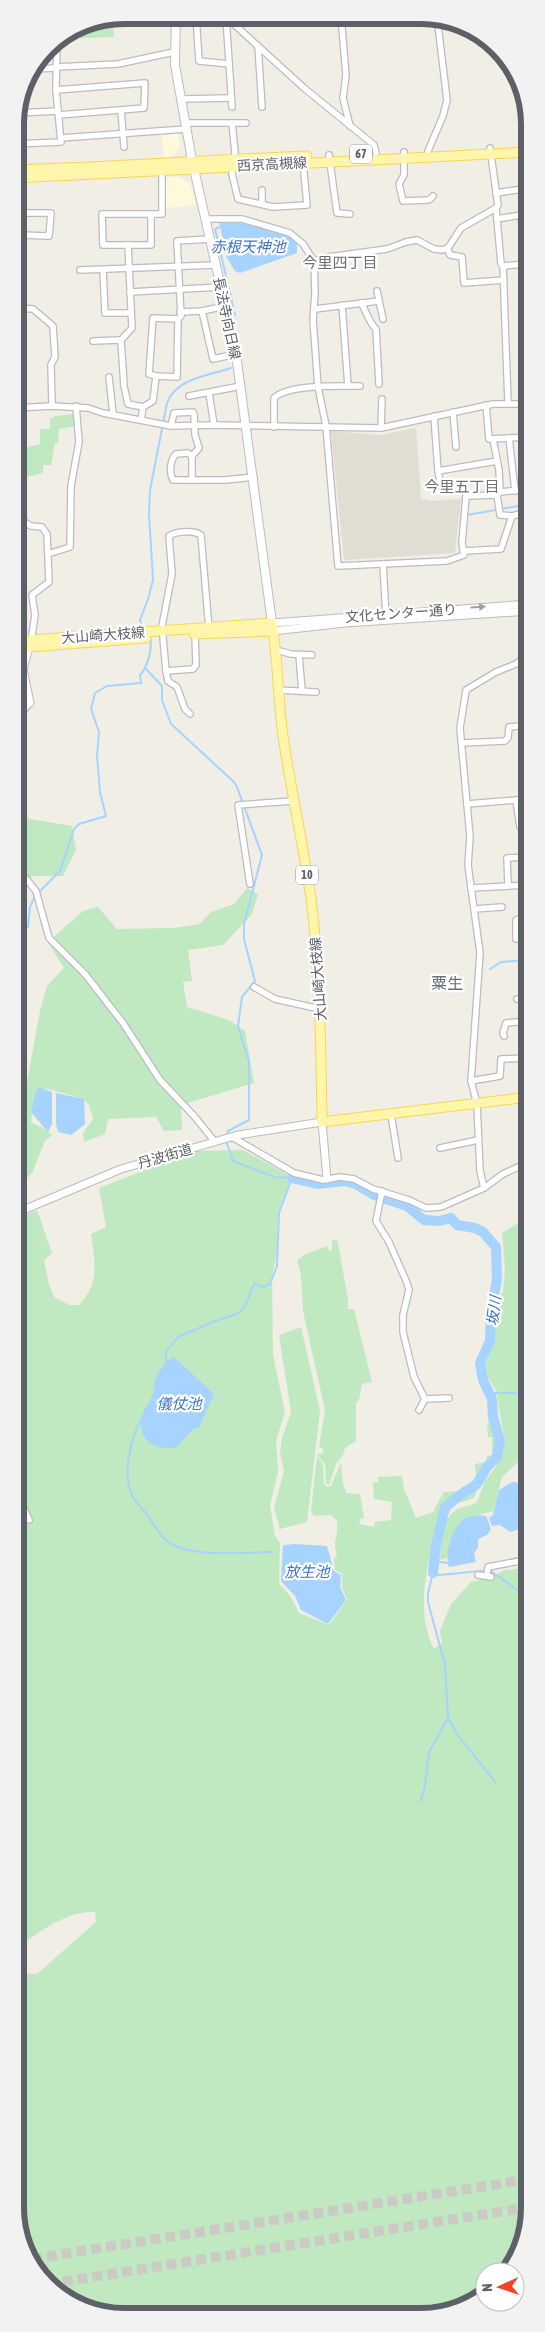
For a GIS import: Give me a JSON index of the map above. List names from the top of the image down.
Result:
{
  "streets": {
    "main road": [
      "67",
      "西京高槻線",
      "長法寺向日線",
      "大山崎大枝線",
      "10"
    ],
    "street": ["文化センター通り", "丹波街道"]
  },
  "crossings": [
    ["西京高槻線", "長法寺向日線"],
    ["長法寺向日線", "文化センター通り"],
    ["長法寺向日線", "大山崎大枝線"],
    ["文化センター通り", "大山崎大枝線"],
    ["大山崎大枝線", "丹波街道"]
  ],
  "districts": ["今里四丁目", "今里五丁目", "粟生"],
  "water": [
    "赤根天神池",
    "坂川",
    "儀仗池",
    "放生池"
  ],
  "north": "left"
}
